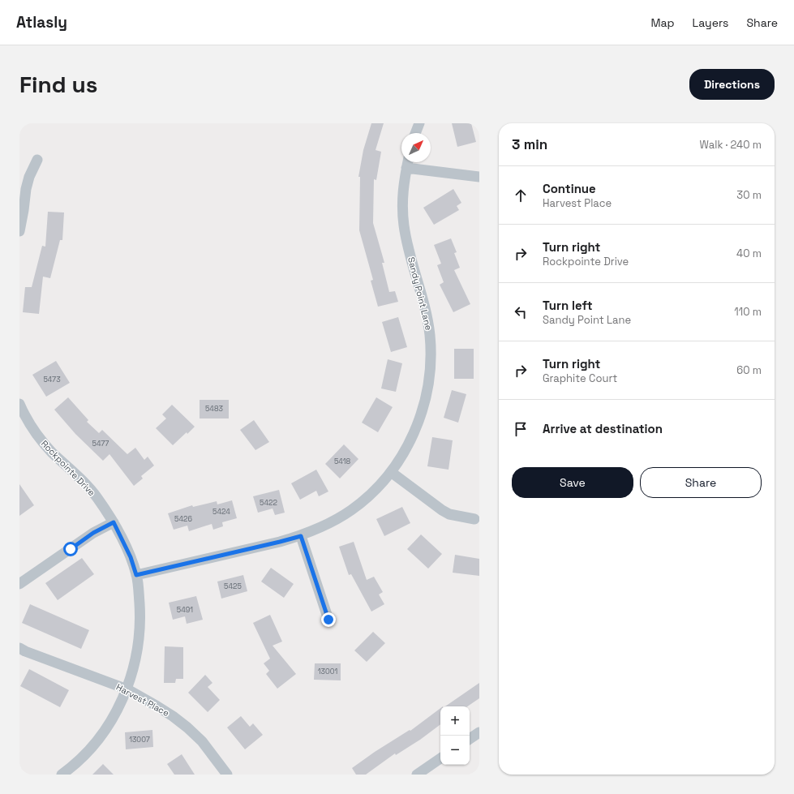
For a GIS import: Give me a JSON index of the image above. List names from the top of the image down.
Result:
{
  "streets": {
    "street": ["Sandy Point Lane", "Rockpointe Drive", "Harvest Place"]
  },
  "crossings": [
    ["Sandy Point Lane", "Rockpointe Drive"],
    ["Rockpointe Drive", "Harvest Place"]
  ],
  "house_numbers": [
    "5473",
    "5483",
    "5477",
    "5418",
    "5422",
    "5424",
    "5426",
    "5425",
    "5491",
    "13001",
    "13007"
  ],
  "north": "top right",
  "page": {
    "header": "Atlasly",
    "nav": ["Map", "Layers", "Share"],
    "buttons": [
      "Directions",
      ["Save", "Share"]
    ],
    "title": "Find us",
    "heading": ["3 min", "Walk · 240 m"],
    "list": [
      ["Continue", "Harvest Place", "30 m"],
      ["Turn right", "Rockpointe Drive", "40 m"],
      ["Turn left", "Sandy Point Lane", "110 m"],
      ["Turn right", "Graphite Court", "60 m"],
      "Arrive at destination"
    ],
    "map_buttons": ["+", "−"]
  }
}
